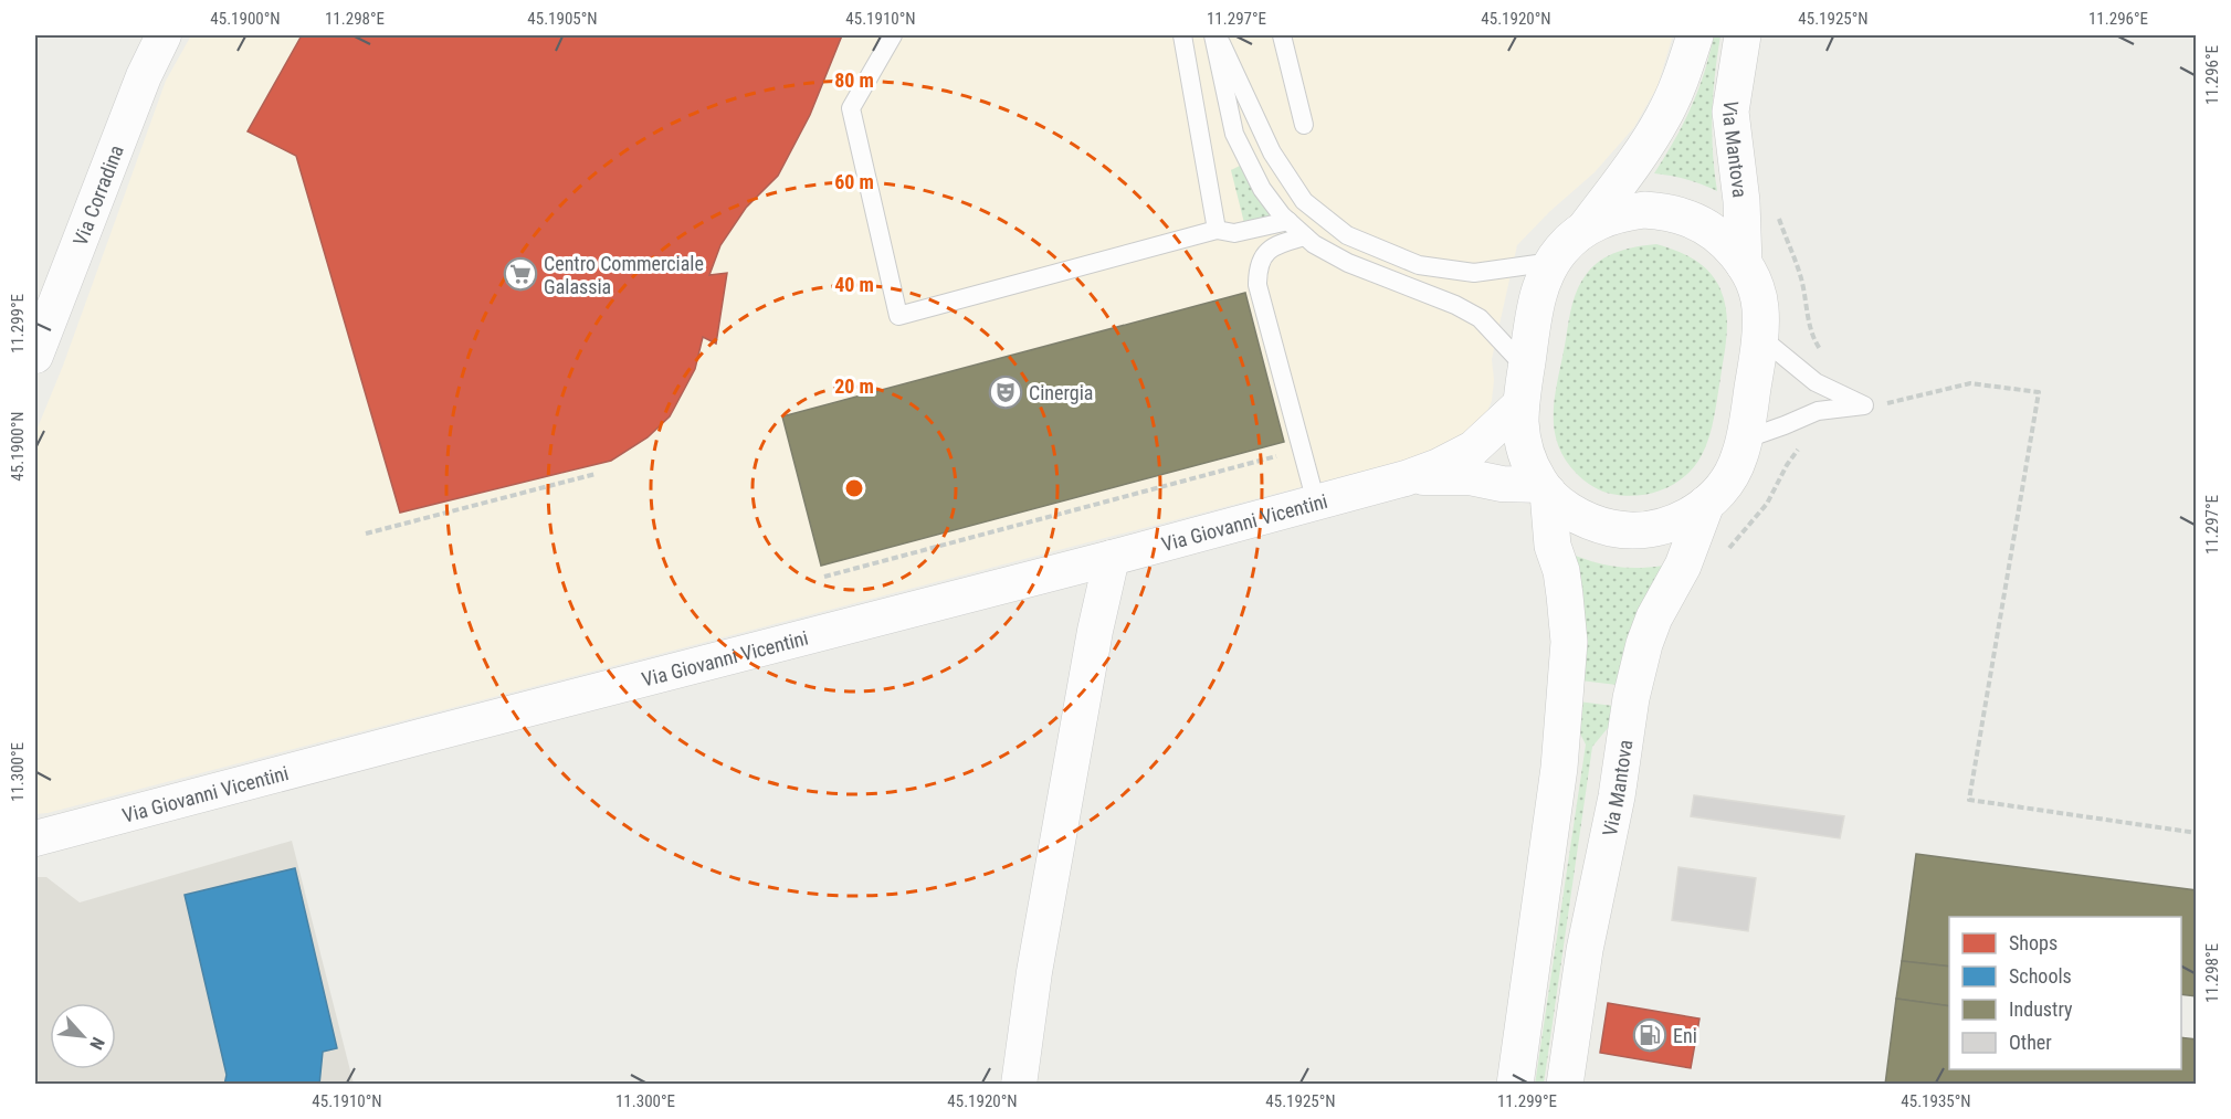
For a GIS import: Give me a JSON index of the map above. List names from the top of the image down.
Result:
{
  "streets": {
    "main road": ["Via Mantova"],
    "street": ["Via Corradina", "Via Giovanni Vicentini"]
  },
  "crossings": [
    ["Via Mantova", "Via Giovanni Vicentini"]
  ],
  "places": {
    "supermarket": ["Centro Commerciale Galassia"],
    "theatre": ["Cinergia"],
    "fuel station": ["Eni"]
  },
  "legend": [
    "Shops",
    "Schools",
    "Industry",
    "Other"
  ],
  "north": "bottom right",
  "coordinates": [
    "45.1900°N",
    "11.298°E",
    "45.1905°N",
    "45.1910°N",
    "11.297°E",
    "45.1920°N",
    "45.1925°N",
    "11.296°E",
    "11.299°E",
    "11.300°E",
    "45.1935°N"
  ],
  "rings": [
    "80 m",
    "60 m",
    "40 m",
    "20 m"
  ]
}
